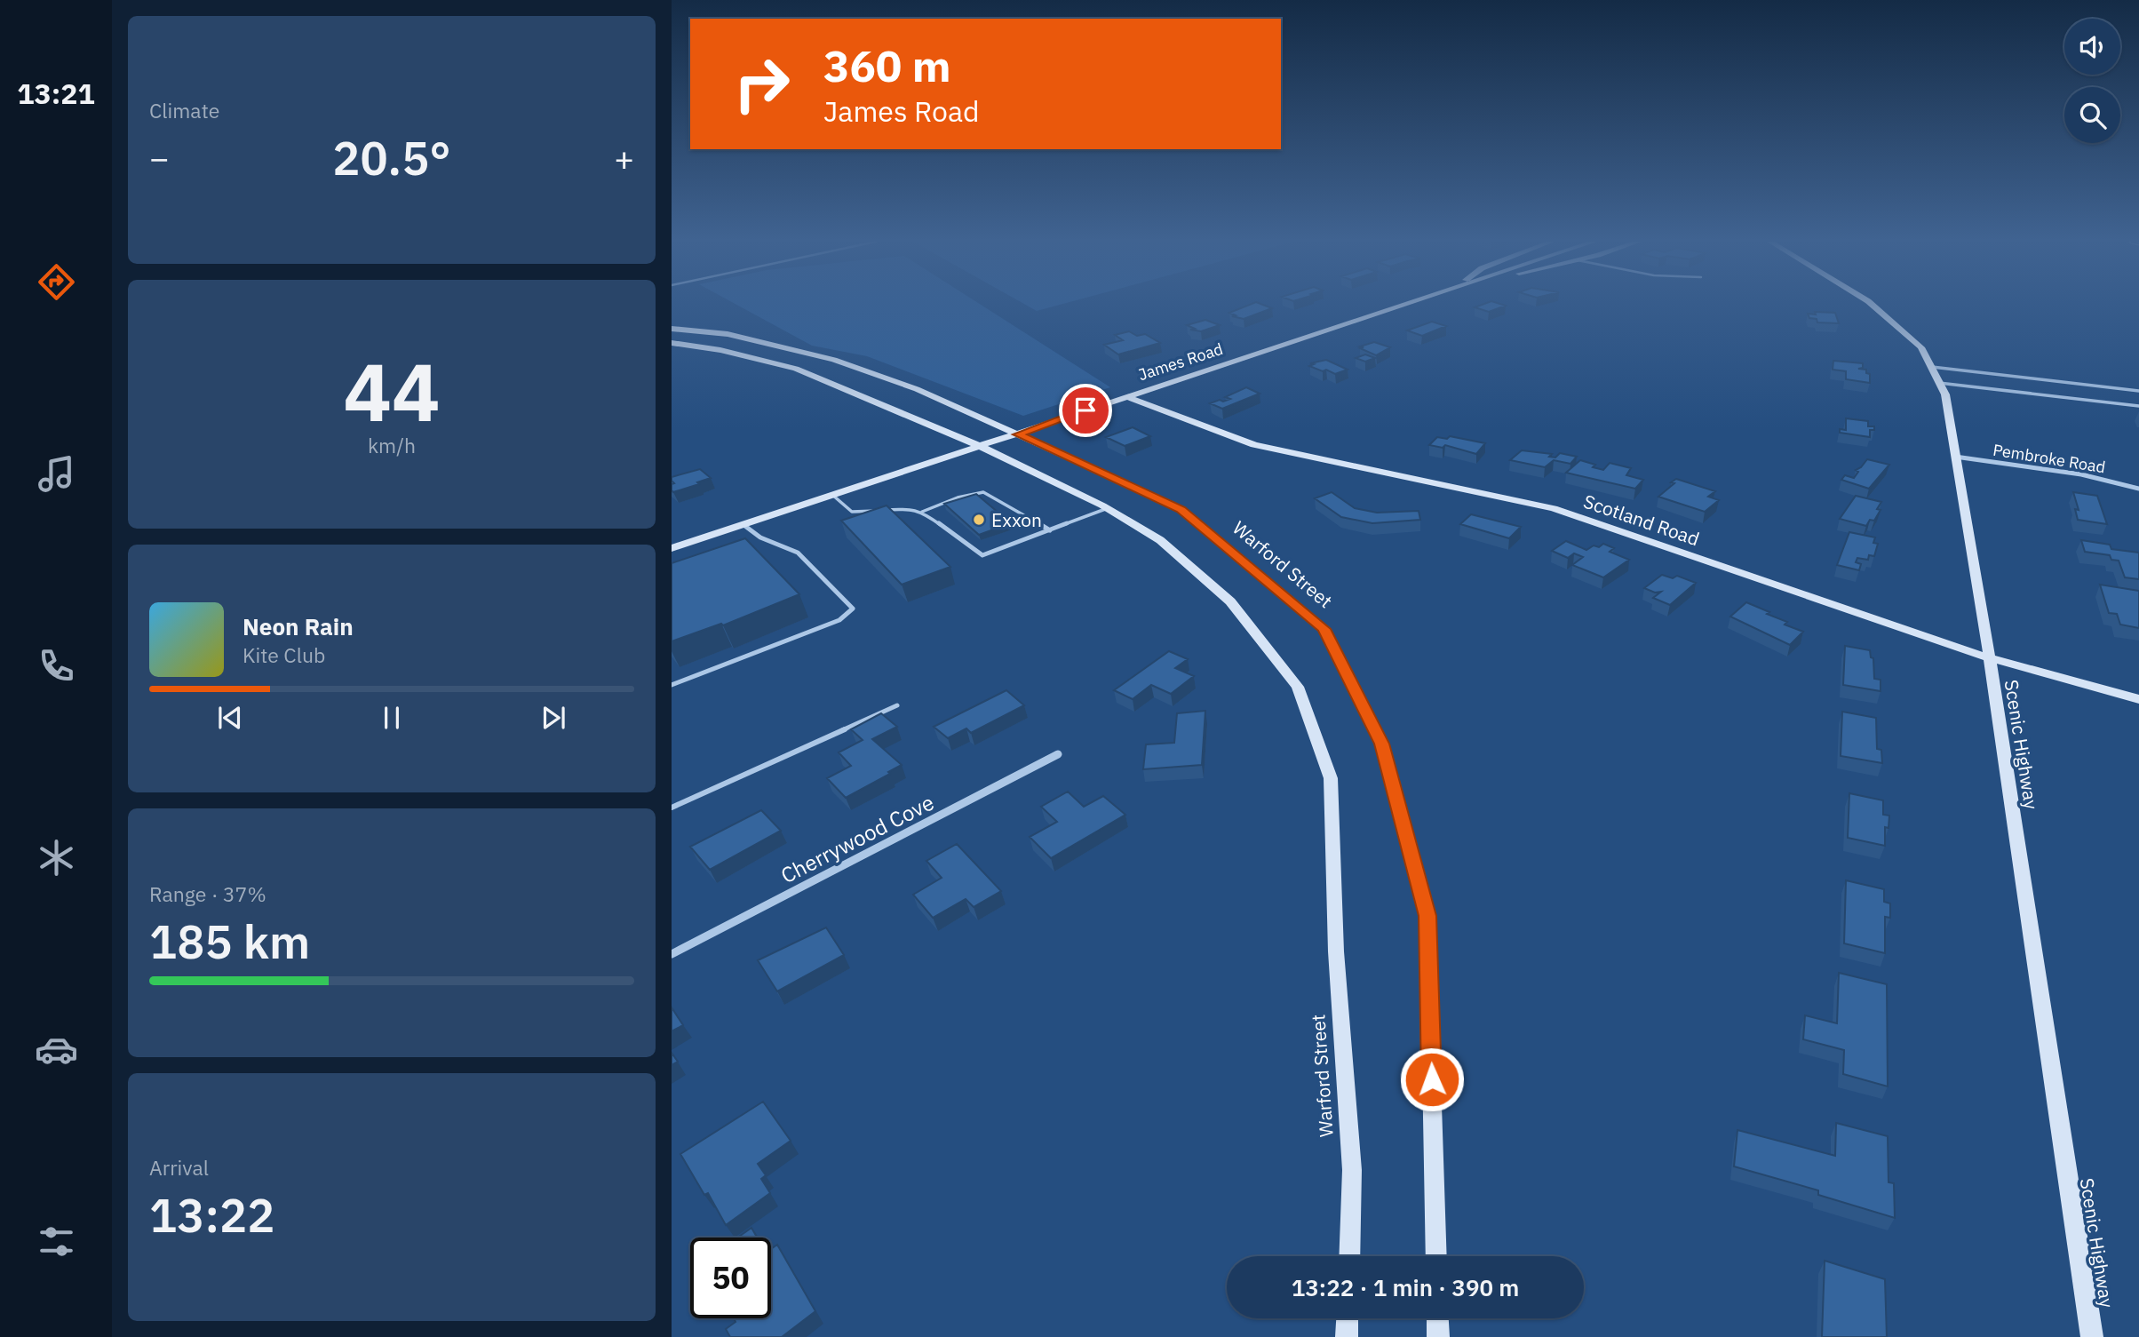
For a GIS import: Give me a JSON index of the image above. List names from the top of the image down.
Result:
{
  "streets": {
    "main road": [
      "James Road",
      "Scotland Road",
      "Warford Street",
      "Scenic Highway"
    ],
    "street": ["Pembroke Road", "Cherrywood Cove"]
  },
  "crossings": [
    ["James Road", "Scotland Road"],
    ["James Road", "Warford Street"],
    ["Pembroke Road", "Scenic Highway"],
    ["Scotland Road", "Scenic Highway"]
  ],
  "places": ["Exxon"],
  "page": {
    "tabs": "13:21",
    "tile": [
      "Climate",
      ["44", "km/h"],
      ["Range · 37%", "185 km"],
      ["Arrival", "13:22"]
    ],
    "turn": ["360 m", "James Road"],
    "heat": ["−", "20.5°", "+"],
    "song": ["Neon Rain", "Kite Club"],
    "limit": "50",
    "trip": "13:22 · 1 min · 390 m"
  }
}
